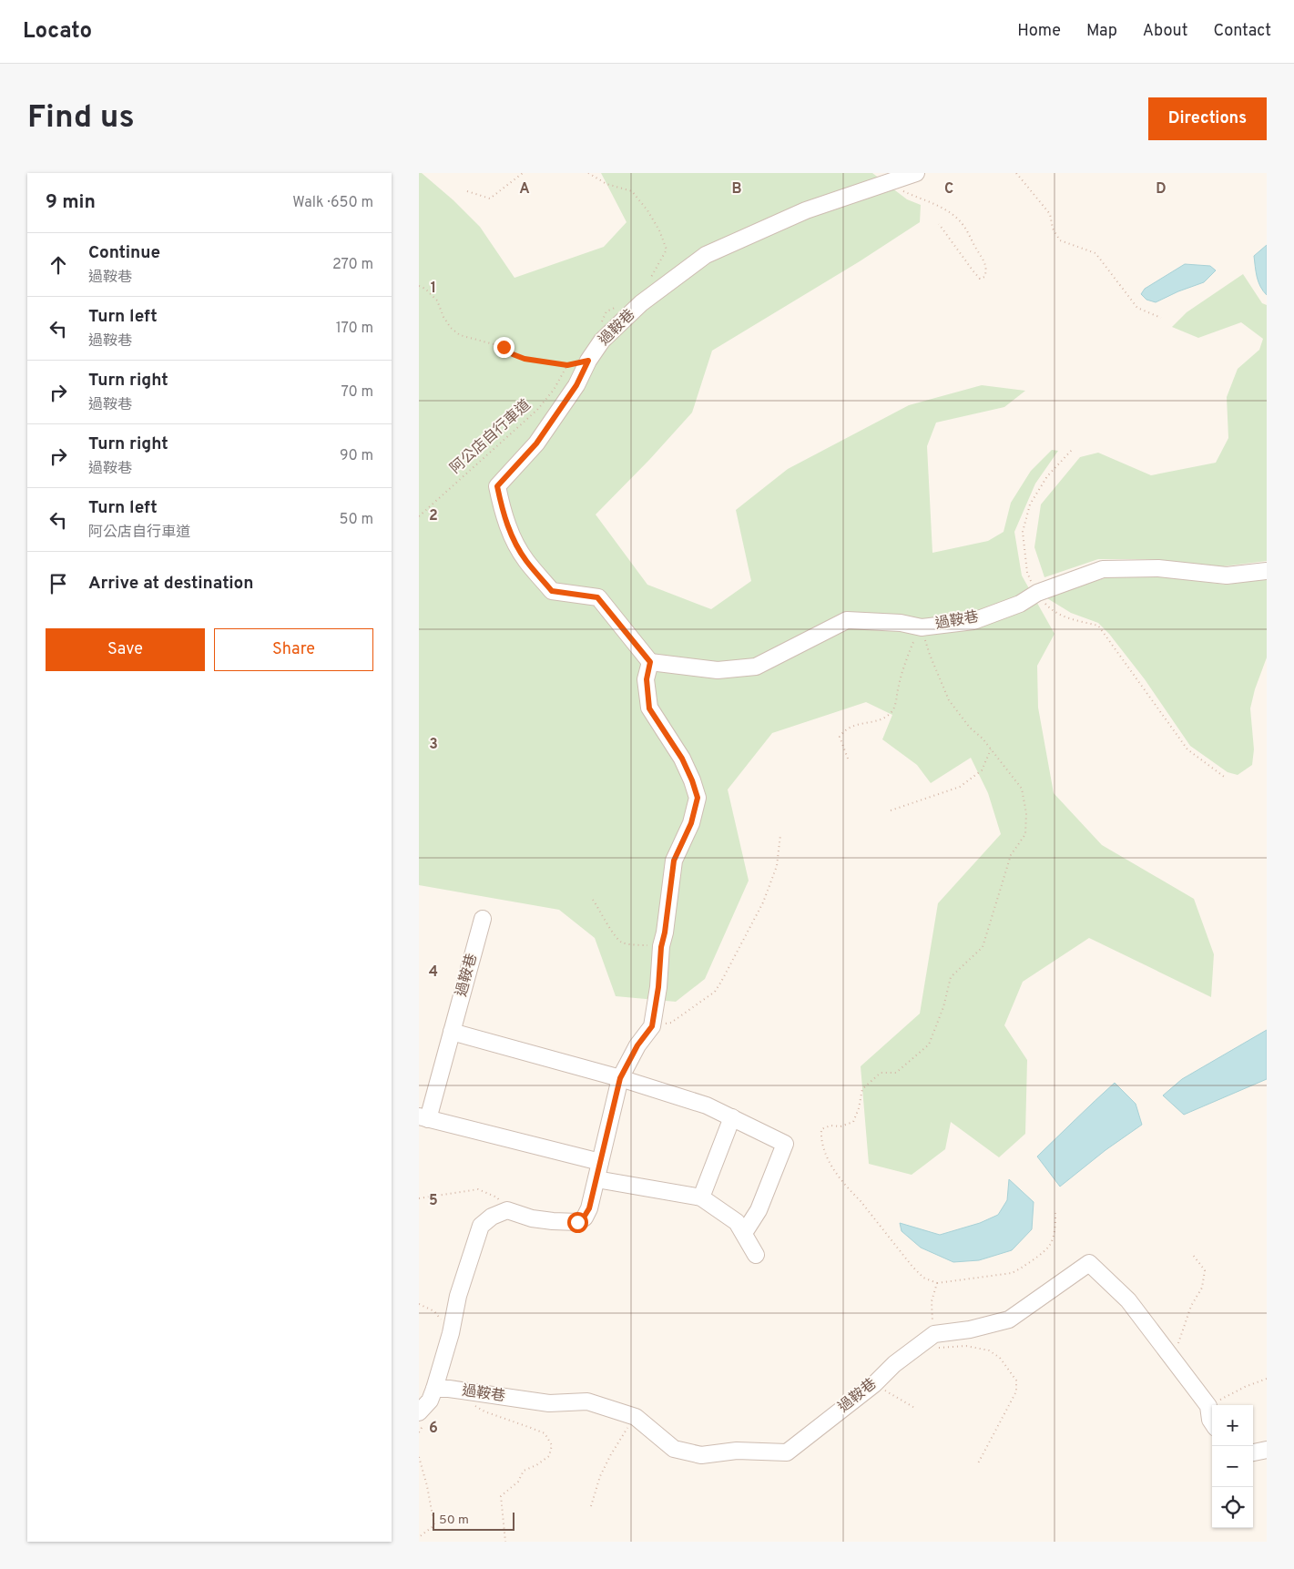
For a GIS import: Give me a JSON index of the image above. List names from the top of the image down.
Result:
{
  "streets": {
    "lane": ["過鞍巷"],
    "path": ["阿公店自行車道"]
  },
  "scale_bar": "50 m",
  "page": {
    "header": "Locato",
    "nav": [
      "Home",
      "Map",
      "About",
      "Contact"
    ],
    "buttons": [
      "Directions",
      ["Save", "Share"]
    ],
    "title": "Find us",
    "heading": ["9 min", "Walk · 650 m"],
    "list": [
      ["Continue", "過鞍巷", "270 m"],
      ["Turn left", "過鞍巷", "170 m"],
      ["Turn right", "過鞍巷", "70 m"],
      ["Turn right", "過鞍巷", "90 m"],
      ["Turn left", "阿公店自行車道", "50 m"],
      "Arrive at destination"
    ],
    "map_buttons": ["+", "−"],
    "scale": "50 m"
  },
  "grid": {
    "columns": [
      "A",
      "B",
      "C",
      "D"
    ],
    "rows": [
      "1",
      "2",
      "3",
      "4",
      "5",
      "6"
    ]
  }
}
